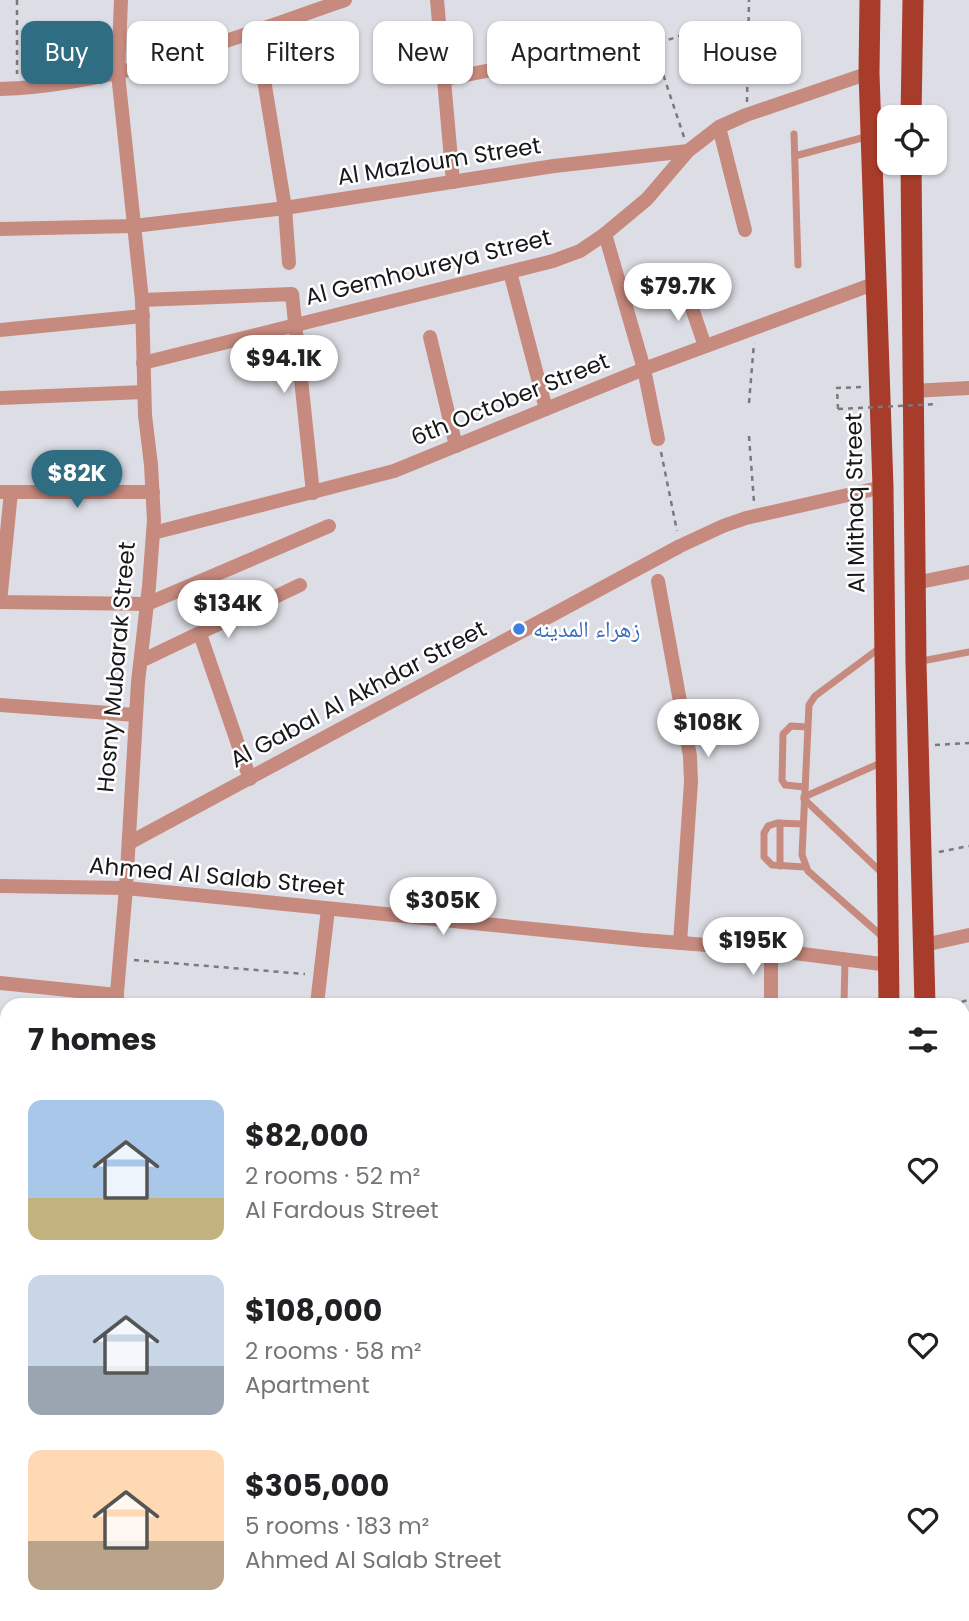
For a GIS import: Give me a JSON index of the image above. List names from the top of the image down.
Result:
{
  "streets": {
    "main road": ["Al Mithaq Street"],
    "street": [
      "Al Mazloum Street",
      "Al Gemhoureya Street",
      "6th October Street",
      "Hosny Mubarak Street",
      "Al Gabal Al Akhdar Street",
      "Ahmed Al Salab Street"
    ]
  },
  "crossings": [
    ["Al Mazloum Street", "Al Gemhoureya Street"],
    ["Al Mazloum Street", "Hosny Mubarak Street"],
    ["Al Gemhoureya Street", "Hosny Mubarak Street"],
    ["6th October Street", "Al Mithaq Street"],
    ["6th October Street", "Hosny Mubarak Street"],
    ["Al Mithaq Street", "Al Gabal Al Akhdar Street"],
    ["Al Mithaq Street", "Ahmed Al Salab Street"],
    ["Hosny Mubarak Street", "Al Gabal Al Akhdar Street"],
    ["Hosny Mubarak Street", "Ahmed Al Salab Street"]
  ],
  "places": ["زهراء المدينه"],
  "page": {
    "chip": [
      "Buy",
      "Rent",
      "Filters",
      "New",
      "Apartment",
      "House"
    ],
    "price": [
      "$79.7K",
      "$94.1K",
      "$82K",
      "$134K",
      "$108K",
      "$305K",
      "$195K"
    ],
    "heading": "7 homes",
    "list": [
      {
        "name": "$82,000",
        "note": "2 rooms · 52 m² · Al Fardous Street"
      },
      {
        "name": "$108,000",
        "note": "2 rooms · 58 m² · Apartment"
      },
      {
        "name": "$305,000",
        "note": "5 rooms · 183 m² · Ahmed Al Salab Street"
      }
    ]
  }
}
